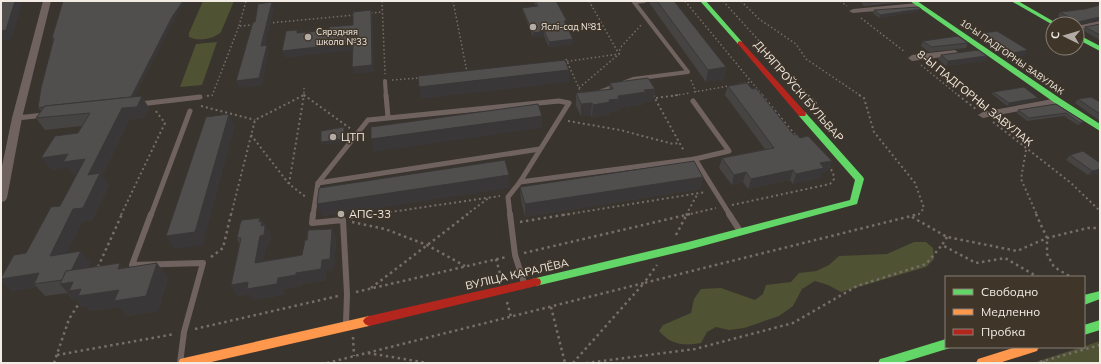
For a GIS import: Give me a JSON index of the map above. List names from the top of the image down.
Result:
{
  "streets": {
    "street": ["10-Ы ПАДГОРНЫ ЗАВУЛАК", "ДНЯПРОЎСКІ БУЛЬВАР", "ВУЛІЦА КАРАЛЁВА"],
    "path": ["8-Ы ПАДГОРНЫ ЗАВУЛАК"]
  },
  "crossings": [
    ["ДНЯПРОЎСКІ БУЛЬВАР", "ВУЛІЦА КАРАЛЁВА"]
  ],
  "places": [
    "Яслі-сад №81",
    "Сярэдняя школа №33",
    "ЦТП",
    "АПС-33"
  ],
  "legend": ["Свободно", "Медленно", "Пробка"],
  "north": "left"
}
